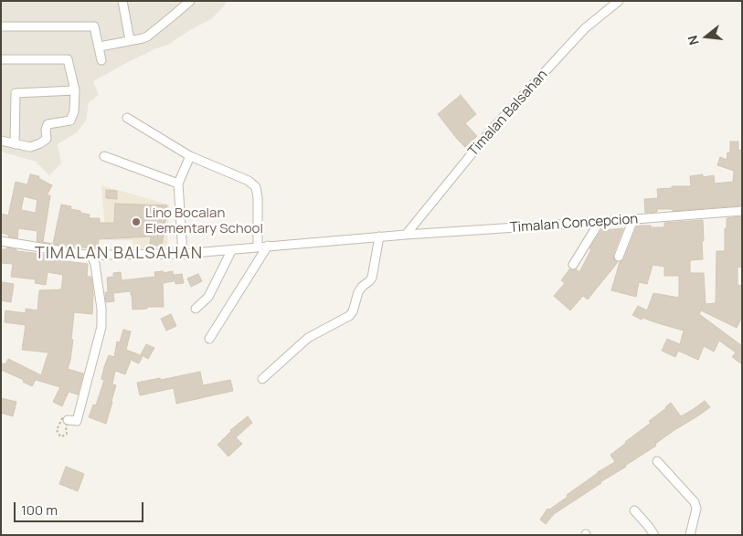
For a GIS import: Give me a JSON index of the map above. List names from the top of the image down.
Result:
{
  "streets": {
    "street": ["Timalan Balsahan", "Timalan Concepcion"]
  },
  "crossings": [
    ["Timalan Balsahan", "Timalan Concepcion"]
  ],
  "districts": ["TIMALAN BALSAHAN"],
  "places": ["Lino Bocalan Elementary School"],
  "scale_bar": "100 m",
  "north": "left"
}
